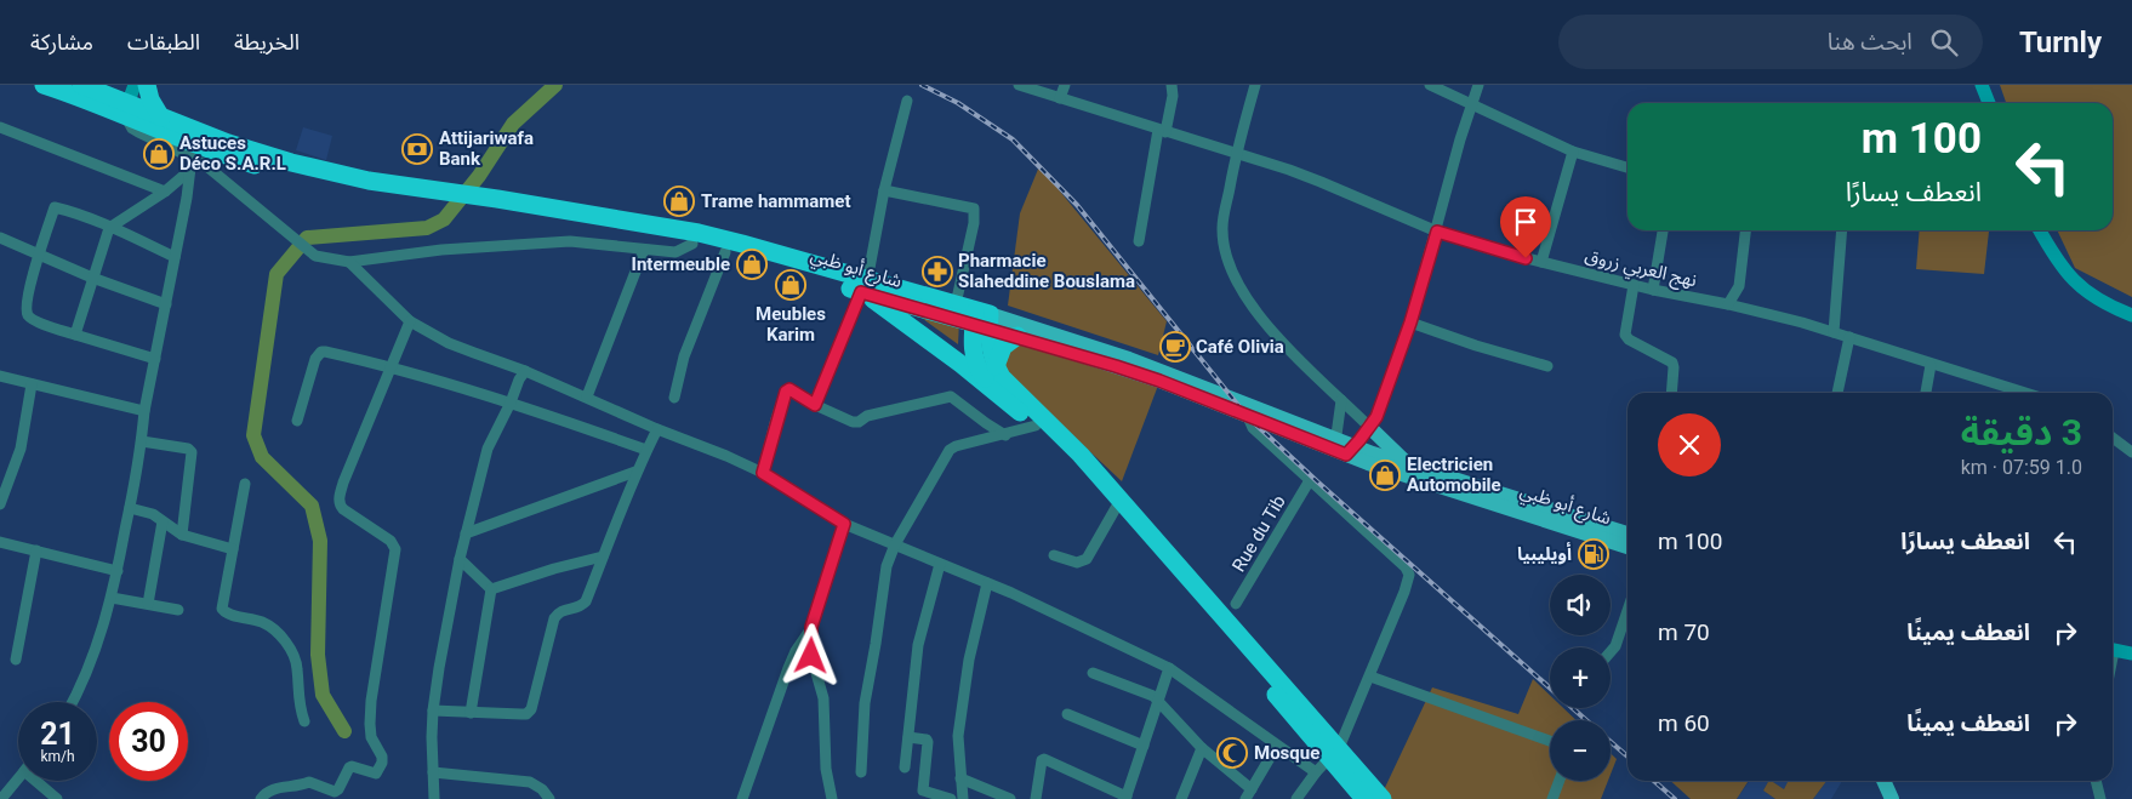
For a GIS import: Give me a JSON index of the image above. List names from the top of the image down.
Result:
{
  "streets": {
    "highway": ["شارع أبو ظبي"],
    "street": ["نهج العربي زروق", "Rue du Tib"]
  },
  "places": {
    "bank": ["Attijariwafa Bank"],
    "shop": [
      "Astuces Déco S.A.R.L",
      "Trame hammamet",
      "Intermeuble",
      "Meubles Karim",
      "Electricien Automobile"
    ],
    "pharmacy": ["Pharmacie Slaheddine Bouslama"],
    "cafe": ["Café Olivia"],
    "fuel station": ["أويليبيا"],
    "mosque": ["Mosque"]
  },
  "page": {
    "header": "Turnly",
    "search": "ابحث هنا",
    "nav": ["الخريطة", "الطبقات", "مشاركة"],
    "turn": ["100 m", "انعطف يسارًا"],
    "heading": ["3 دقيقة", "1.0 km · 07:59"],
    "list": [
      {
        "name": "انعطف يسارًا",
        "value": "100 m"
      },
      {
        "name": "انعطف يمينًا",
        "value": "70 m"
      },
      {
        "name": "انعطف يمينًا",
        "value": "60 m"
      }
    ],
    "map_buttons": ["+", "−"],
    "speed": "21 km/h",
    "limit": "30"
  }
}
